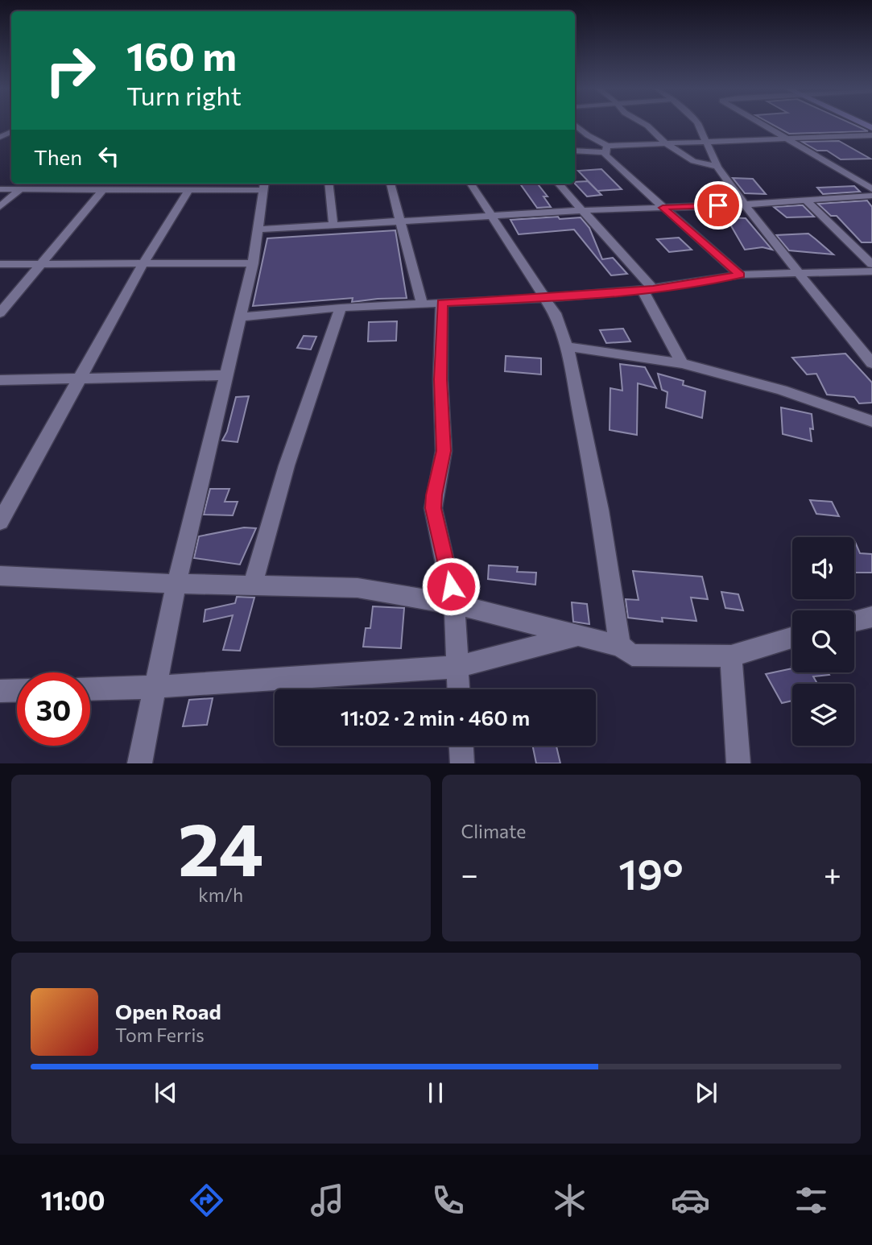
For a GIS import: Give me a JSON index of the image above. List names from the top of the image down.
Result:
{
  "page": {
    "turn": ["160 m", "Turn right"],
    "then": "Then",
    "limit": "30",
    "trip": "11:02 · 2 min · 460 m",
    "tile": [
      ["24", "km/h"],
      "Climate"
    ],
    "heat": ["−", "19°", "+"],
    "song": ["Open Road", "Tom Ferris"],
    "tabs": "11:00"
  }
}
